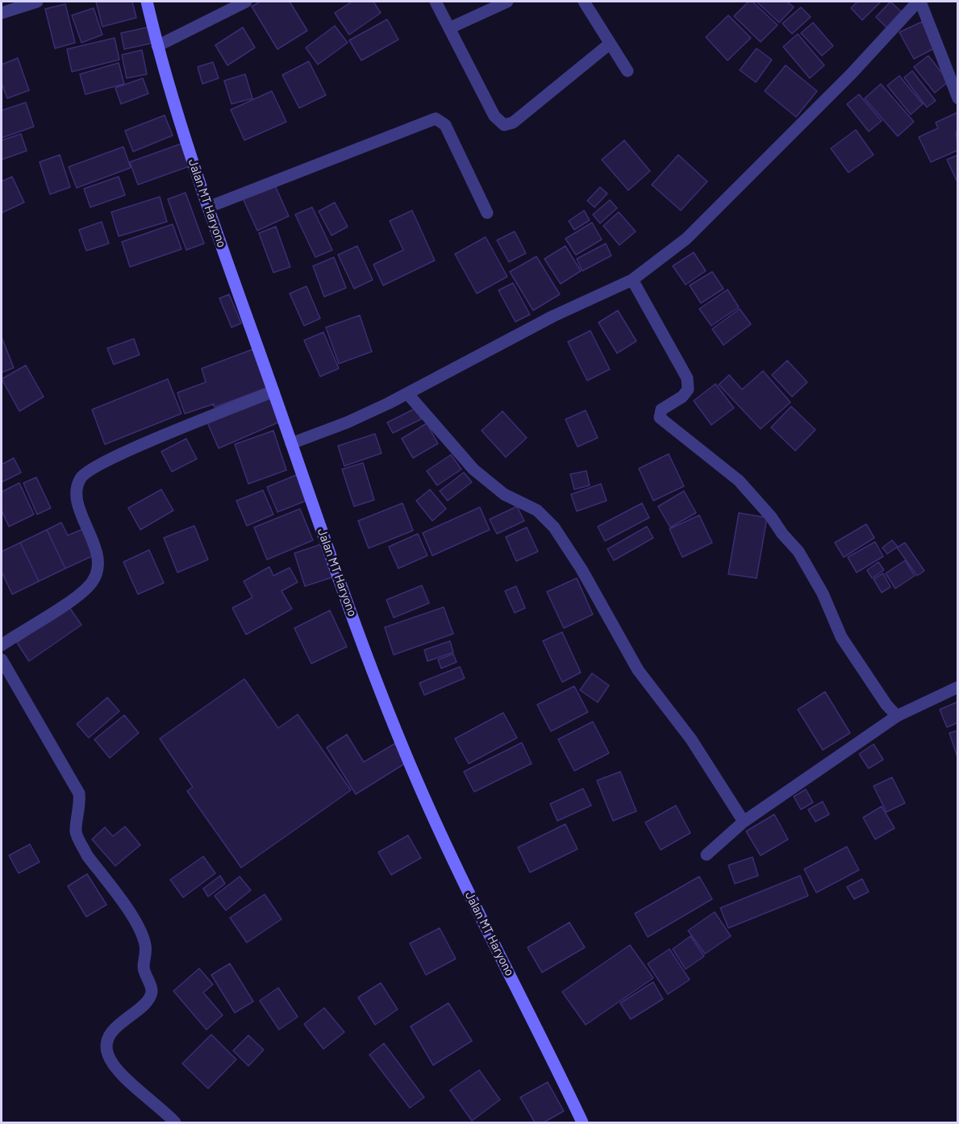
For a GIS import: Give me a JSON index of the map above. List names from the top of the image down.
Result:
{
  "streets": {
    "main road": ["Jalan MT Haryono"]
  }
}
